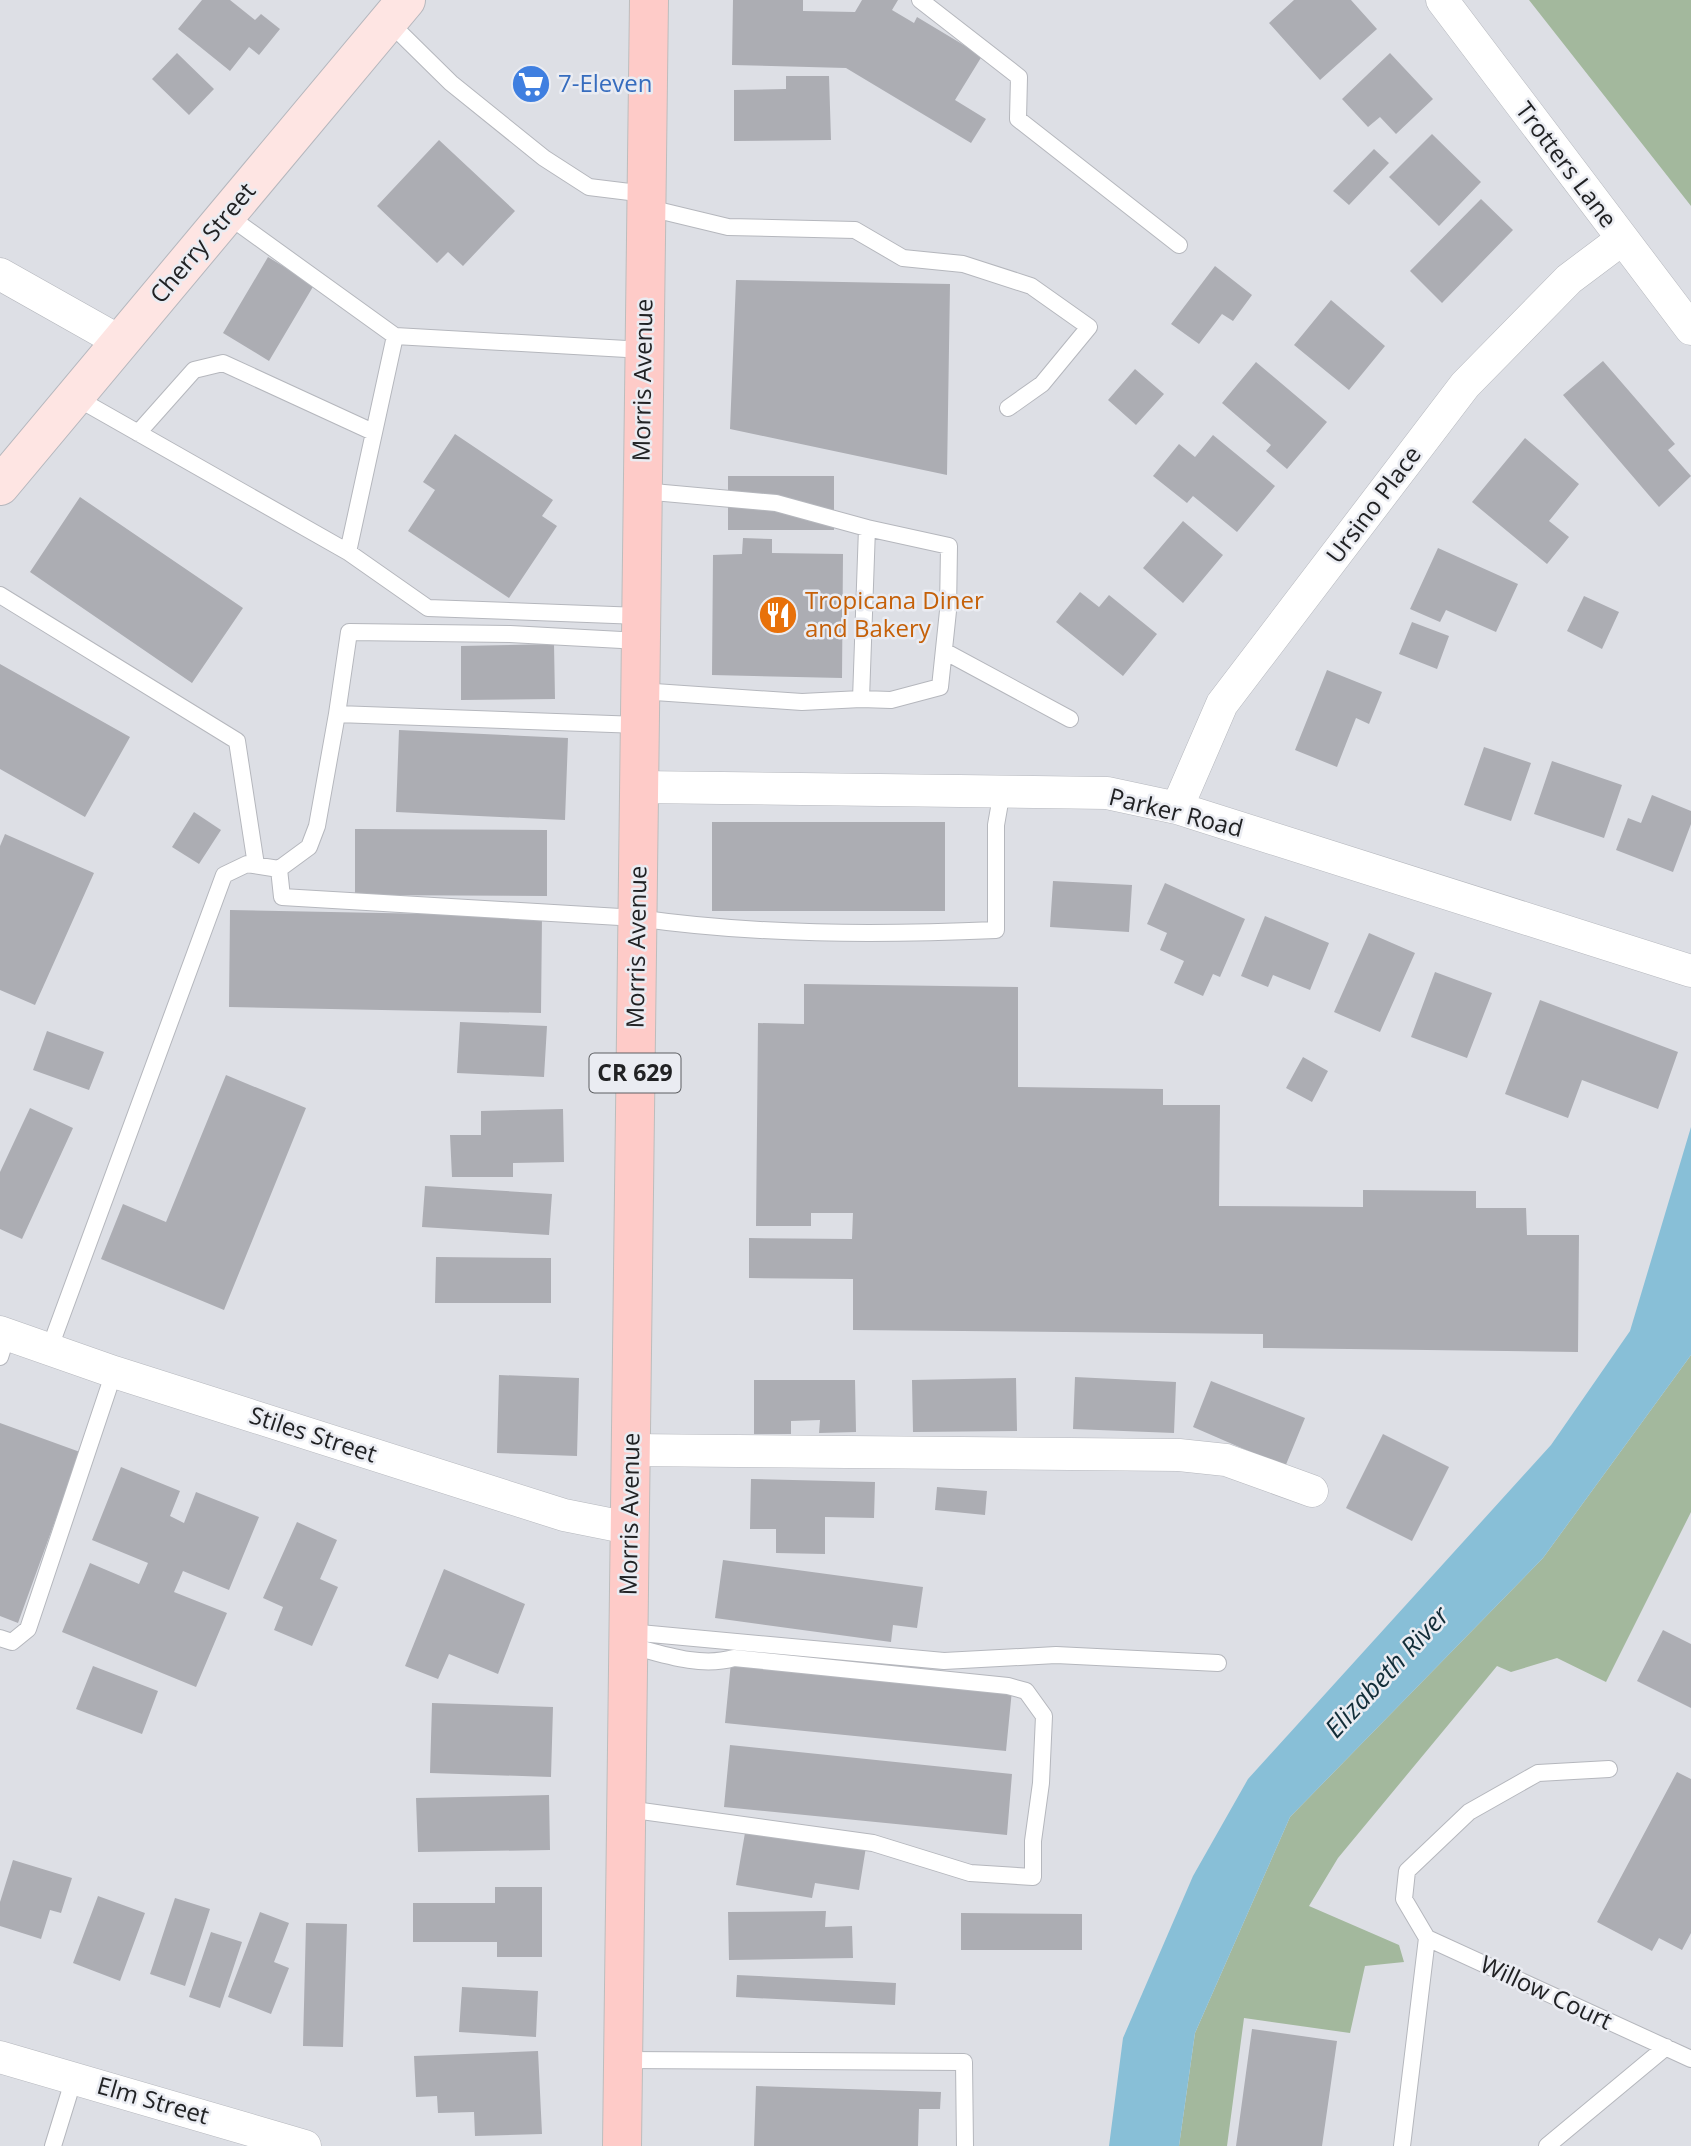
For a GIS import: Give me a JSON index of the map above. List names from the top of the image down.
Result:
{
  "streets": {
    "main road": ["Morris Avenue", "CR 629"],
    "street": [
      "Trotters Lane",
      "Cherry Street",
      "Ursino Place",
      "Parker Road",
      "Stiles Street",
      "Elm Street"
    ],
    "lane": ["Willow Court"]
  },
  "crossings": [
    ["Trotters Lane", "Ursino Place"],
    ["Morris Avenue", "Parker Road"],
    ["Morris Avenue", "Stiles Street"],
    ["Ursino Place", "Parker Road"]
  ],
  "water": ["Elizabeth River"],
  "places": {
    "supermarket": ["7-Eleven"],
    "restaurant": ["Tropicana Diner and Bakery"]
  }
}
